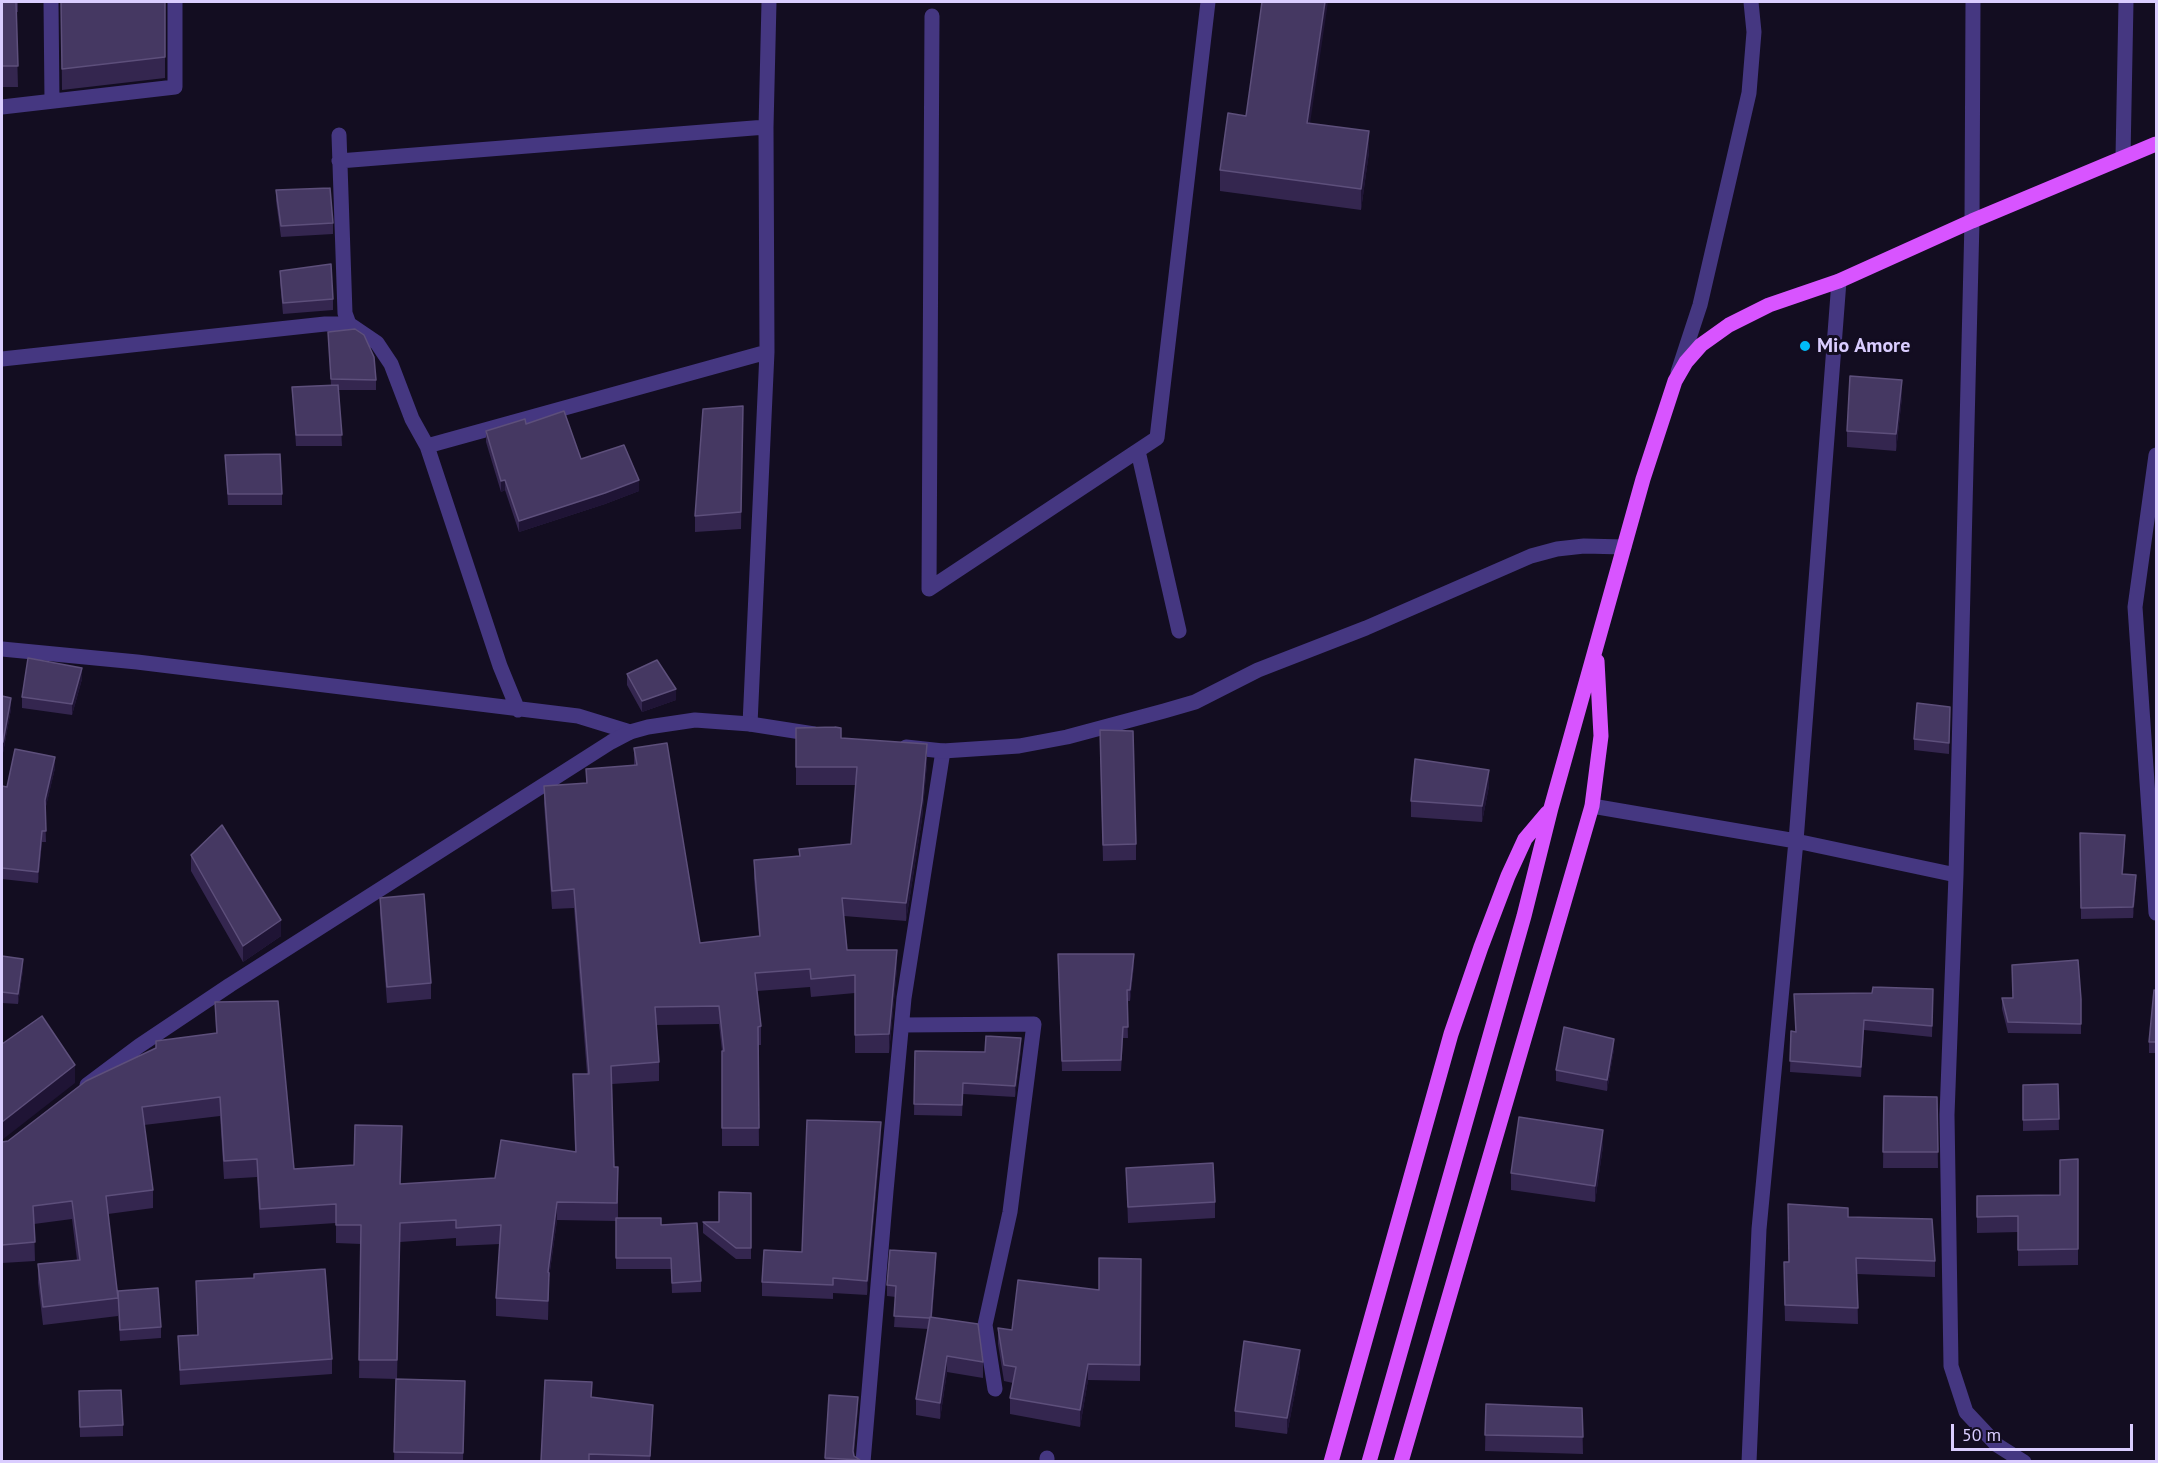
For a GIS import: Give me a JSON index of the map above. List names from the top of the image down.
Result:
{
  "places": ["Mio Amore"],
  "scale_bar": "50 m"
}
